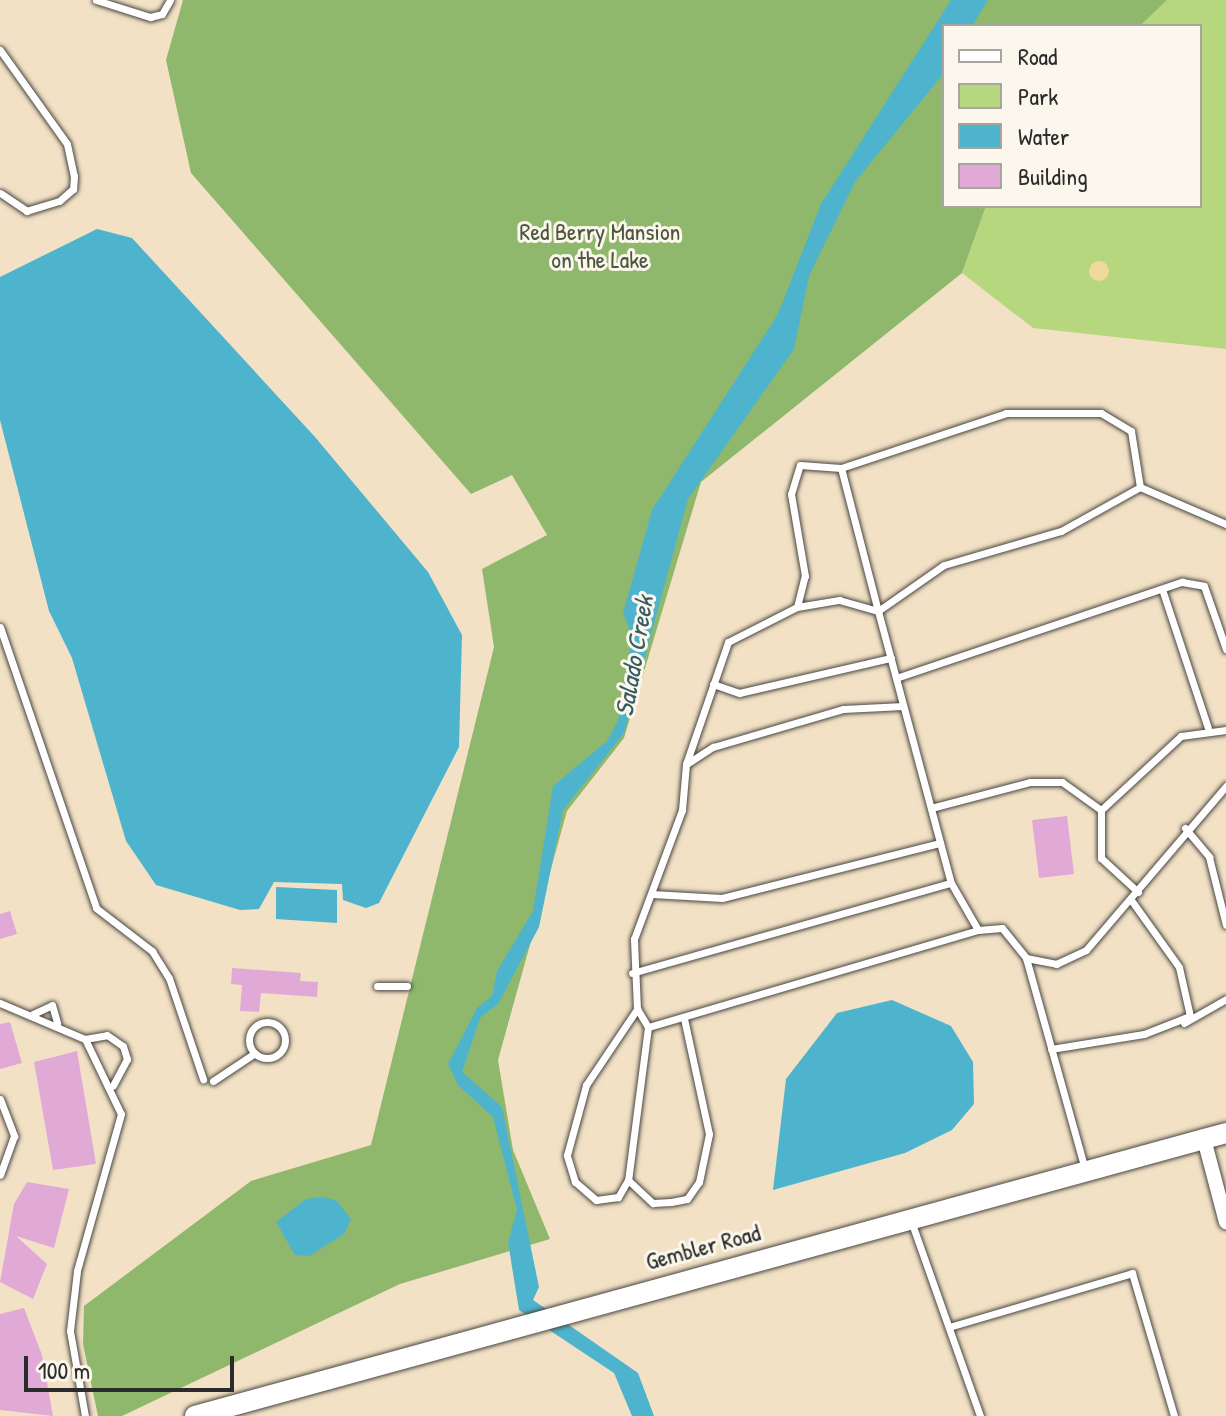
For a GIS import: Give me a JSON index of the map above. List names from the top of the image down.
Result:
{
  "streets": {
    "main road": ["Gembler Road"]
  },
  "water": ["Salado Creek"],
  "parks": ["Red Berry Mansion on the Lake"],
  "legend": [
    "Road",
    "Park",
    "Water",
    "Building"
  ],
  "scale_bar": "100 m"
}
